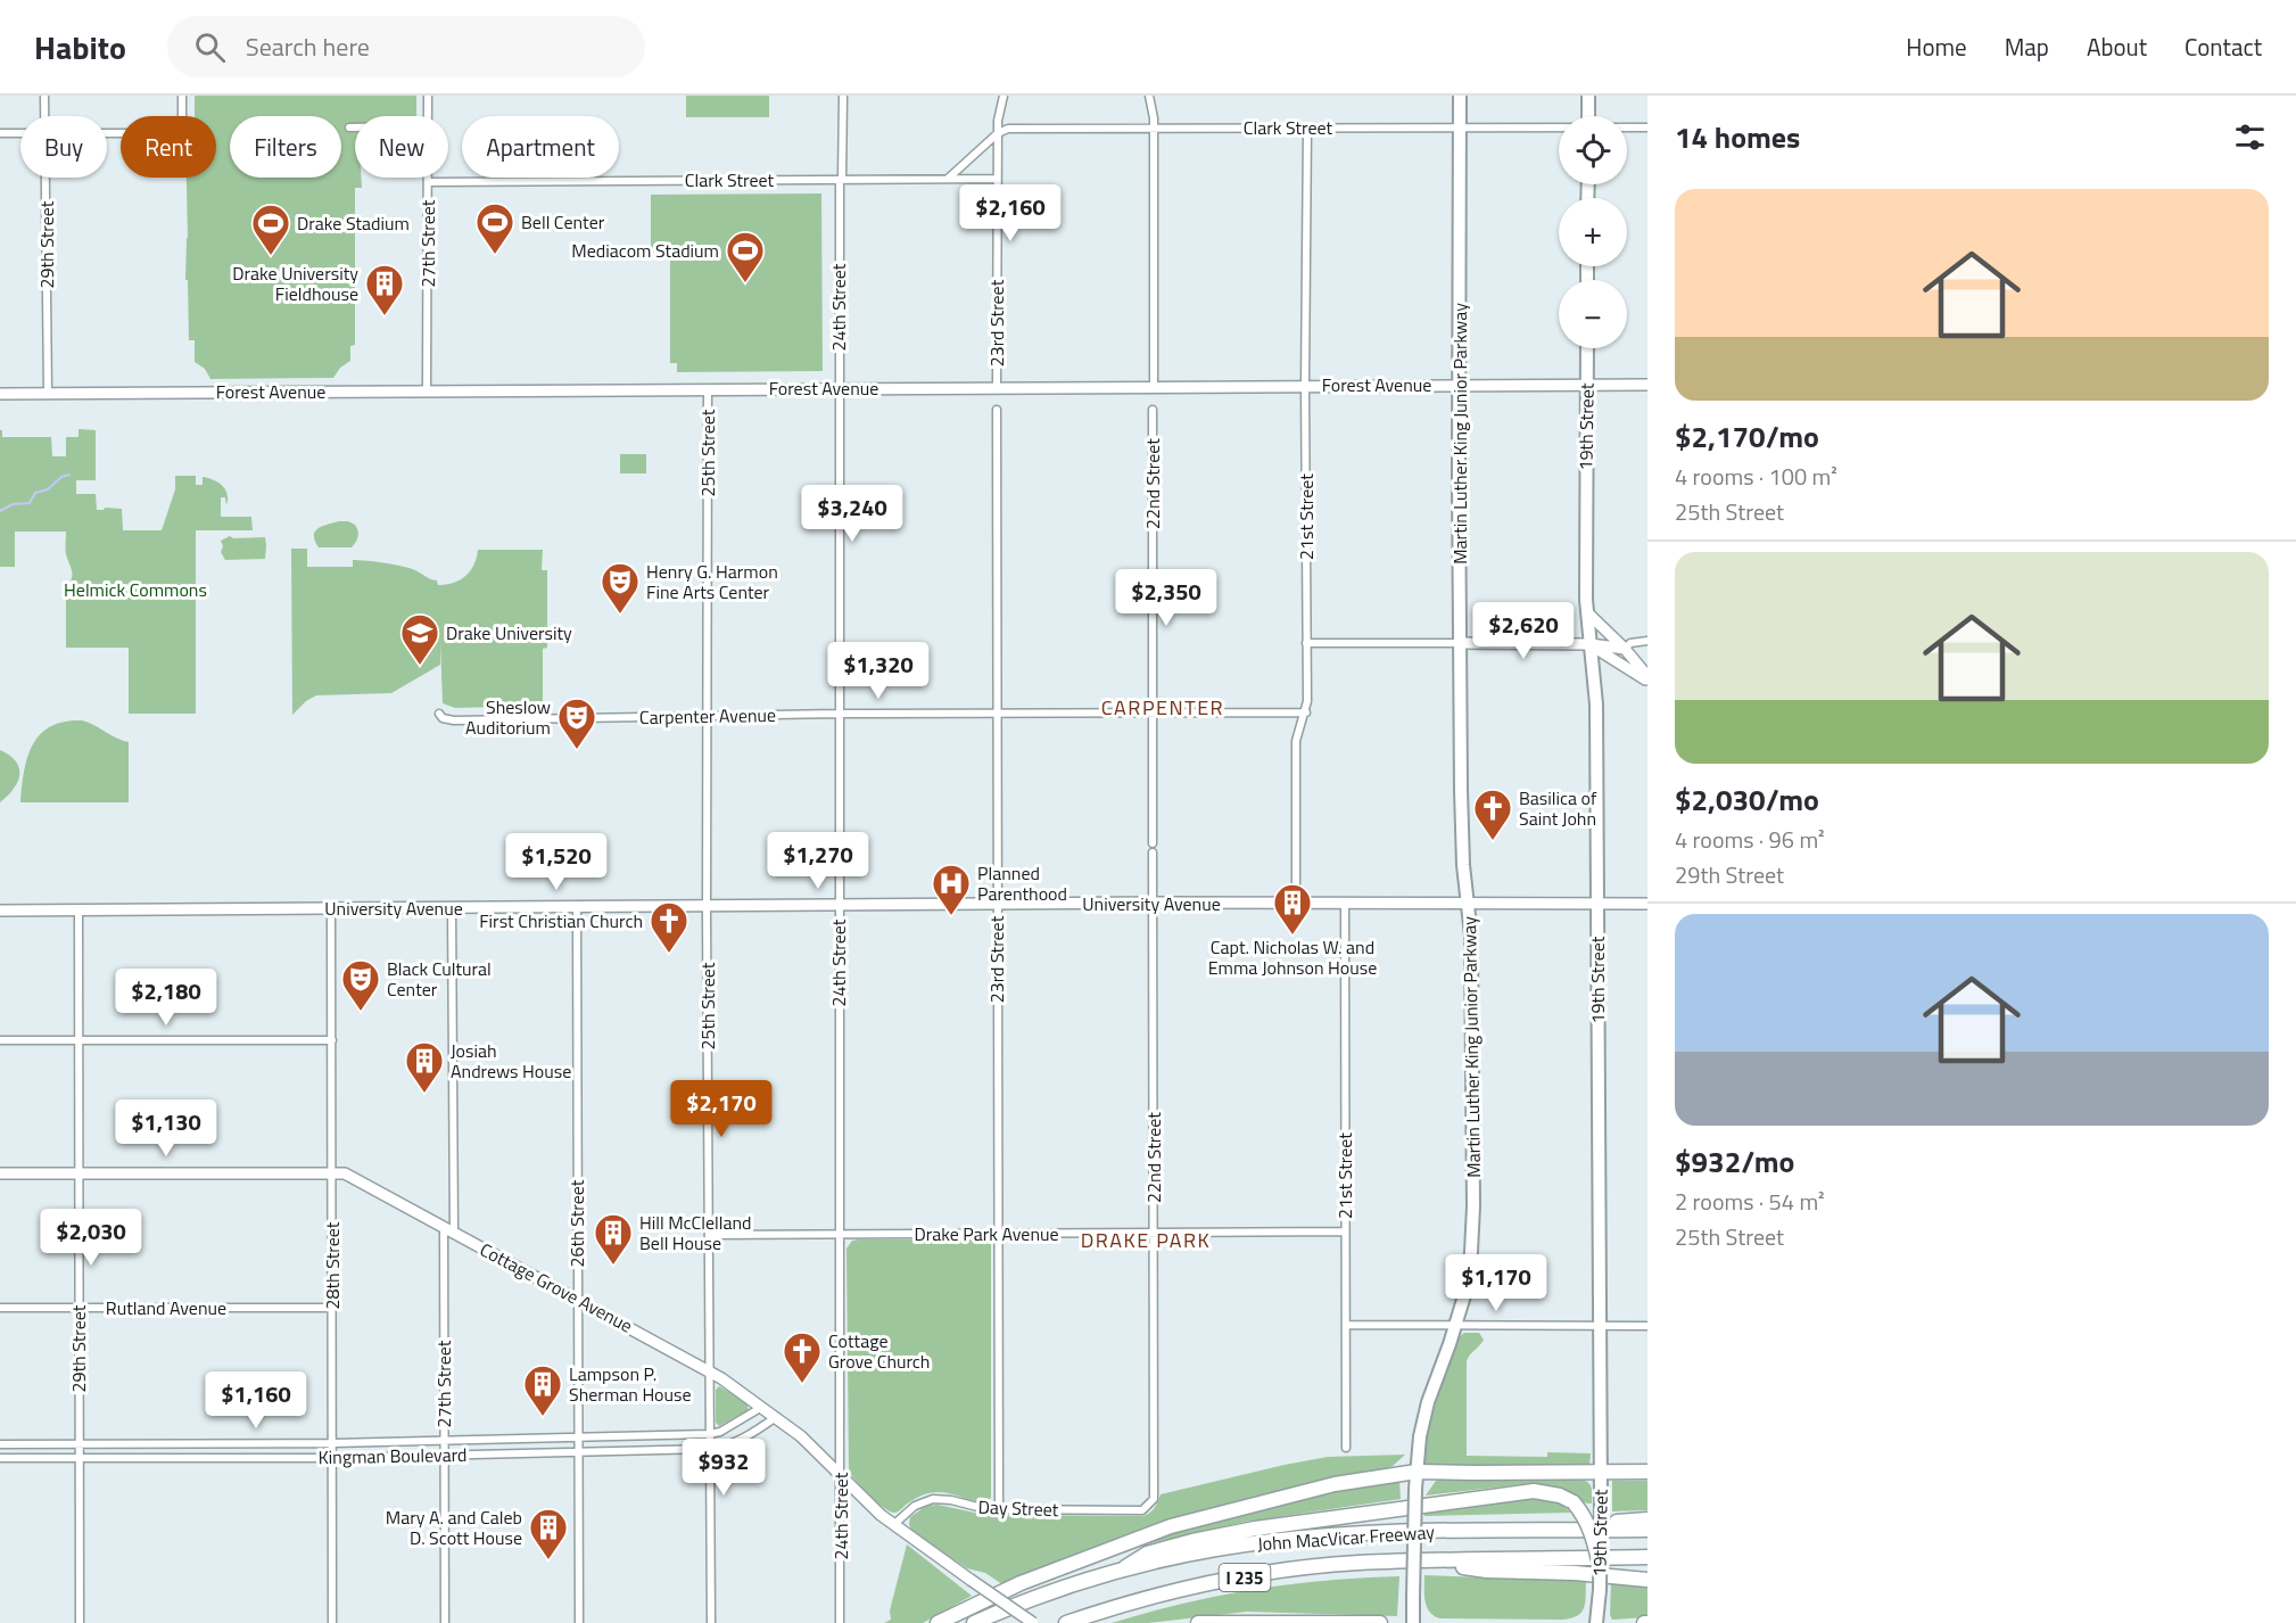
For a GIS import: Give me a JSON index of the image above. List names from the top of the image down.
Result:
{
  "streets": {
    "highway": ["John MacVicar Freeway", "I 235"],
    "main road": [
      "Forest Avenue",
      "19th Street",
      "Martin Luther King Junior Parkway",
      "University Avenue",
      "Cottage Grove Avenue"
    ],
    "street": [
      "Clark Street",
      "27th Street",
      "29th Street",
      "24th Street",
      "23rd Street",
      "25th Street",
      "22nd Street",
      "21st Street",
      "Carpenter Avenue",
      "26th Street",
      "Drake Park Avenue",
      "28th Street",
      "Rutland Avenue",
      "Kingman Boulevard",
      "Day Street"
    ]
  },
  "crossings": [
    ["Clark Street", "27th Street"],
    ["Clark Street", "24th Street"],
    ["Clark Street", "23rd Street"],
    ["Clark Street", "Martin Luther King Junior Parkway"],
    ["Clark Street", "21st Street"],
    ["27th Street", "Forest Avenue"],
    ["27th Street", "University Avenue"],
    ["27th Street", "Cottage Grove Avenue"],
    ["27th Street", "Kingman Boulevard"],
    ["29th Street", "Forest Avenue"],
    ["29th Street", "University Avenue"],
    ["29th Street", "Cottage Grove Avenue"],
    ["29th Street", "Rutland Avenue"],
    ["29th Street", "Kingman Boulevard"],
    ["24th Street", "Forest Avenue"],
    ["24th Street", "Carpenter Avenue"],
    ["24th Street", "University Avenue"],
    ["24th Street", "Drake Park Avenue"],
    ["24th Street", "Cottage Grove Avenue"],
    ["23rd Street", "Forest Avenue"],
    ["23rd Street", "Carpenter Avenue"],
    ["23rd Street", "University Avenue"],
    ["23rd Street", "Drake Park Avenue"],
    ["23rd Street", "Day Street"],
    ["Forest Avenue", "19th Street"],
    ["Forest Avenue", "Martin Luther King Junior Parkway"],
    ["Forest Avenue", "25th Street"],
    ["Forest Avenue", "21st Street"],
    ["19th Street", "University Avenue"],
    ["Martin Luther King Junior Parkway", "University Avenue"],
    ["25th Street", "Carpenter Avenue"],
    ["25th Street", "University Avenue"],
    ["25th Street", "Drake Park Avenue"],
    ["25th Street", "Cottage Grove Avenue"],
    ["25th Street", "Kingman Boulevard"],
    ["22nd Street", "Carpenter Avenue"],
    ["22nd Street", "University Avenue"],
    ["22nd Street", "Drake Park Avenue"],
    ["22nd Street", "Day Street"],
    ["21st Street", "Carpenter Avenue"],
    ["21st Street", "University Avenue"],
    ["21st Street", "Drake Park Avenue"],
    ["University Avenue", "26th Street"],
    ["University Avenue", "28th Street"],
    ["26th Street", "Cottage Grove Avenue"],
    ["26th Street", "Kingman Boulevard"],
    ["28th Street", "Cottage Grove Avenue"],
    ["28th Street", "Rutland Avenue"],
    ["28th Street", "Kingman Boulevard"],
    ["Cottage Grove Avenue", "Kingman Boulevard"],
    ["Cottage Grove Avenue", "Day Street"]
  ],
  "districts": ["CARPENTER", "DRAKE PARK"],
  "parks": ["Helmick Commons"],
  "places": {
    "sports": ["Bell Center", "Drake Stadium", "Mediacom Stadium"],
    "building": [
      "Drake University Fieldhouse",
      "Capt. Nicholas W. and Emma Johnson House",
      "Josiah Andrews House",
      "Hill McClelland Bell House",
      "Lampson P. Sherman House",
      "Mary A. and Caleb D. Scott House"
    ],
    "theatre": ["Henry G. Harmon Fine Arts Center", "Sheslow Auditorium", "Black Cultural Center"],
    "school or university": ["Drake University"],
    "church": ["Basilica of Saint John", "First Christian Church", "Cottage Grove Church"],
    "hospital": ["Planned Parenthood"]
  },
  "page": {
    "header": "Habito",
    "search": "Search here",
    "nav": [
      "Home",
      "Map",
      "About",
      "Contact"
    ],
    "heading": "14 homes",
    "map_buttons": ["+", "−"],
    "chip": [
      "Buy",
      "Rent",
      "Filters",
      "New",
      "Apartment"
    ],
    "list": [
      {
        "name": "$2,170/mo",
        "note": "4 rooms · 100 m² · 25th Street"
      },
      {
        "name": "$2,030/mo",
        "note": "4 rooms · 96 m² · 29th Street"
      },
      {
        "name": "$932/mo",
        "note": "2 rooms · 54 m² · 25th Street"
      }
    ],
    "price": [
      "$2,160",
      "$3,240",
      "$2,350",
      "$2,620",
      "$1,320",
      "$1,270",
      "$1,520",
      "$2,180",
      "$2,170",
      "$1,130",
      "$2,030",
      "$1,170",
      "$1,160",
      "$932"
    ]
  }
}
